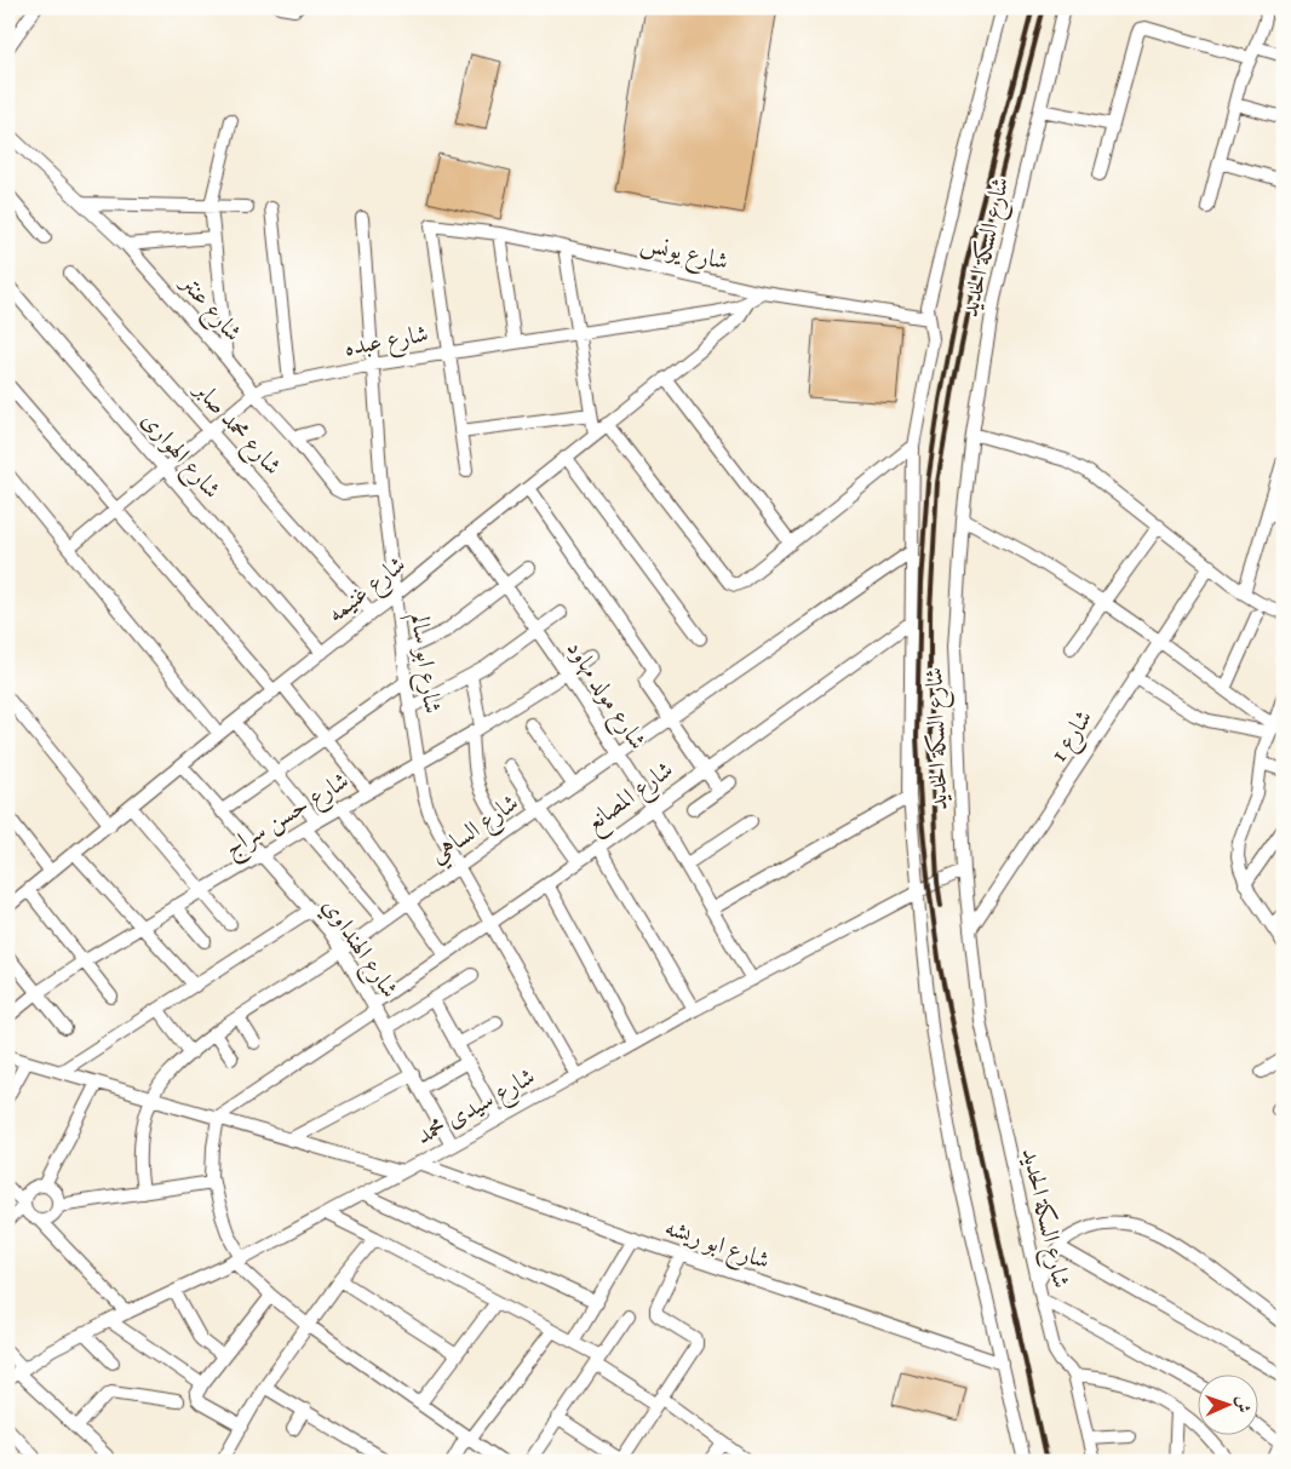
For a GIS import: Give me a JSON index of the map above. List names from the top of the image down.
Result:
{
  "streets": {
    "street": [
      "شارع السكة الحديد",
      "شارع يونس",
      "شارع عنتر",
      "شارع عبده",
      "شارع محمد صابر",
      "شارع الهوارى",
      "شارع غنيمه",
      "شارع ابو سالم",
      "شارع مولد مهاود",
      "شارع 1",
      "شارع المصانع",
      "شارع حسن سراج",
      "شارع الساهي",
      "شارع الهنداوي",
      "شارع سيدى محمد",
      "شارع ابو ريشه"
    ]
  },
  "crossings": [
    ["شارع السكة الحديد", "شارع يونس"],
    ["شارع السكة الحديد", "شارع 1"],
    ["شارع السكة الحديد", "شارع المصانع"],
    ["شارع السكة الحديد", "شارع الساهي"],
    ["شارع السكة الحديد", "شارع سيدى محمد"],
    ["شارع السكة الحديد", "شارع ابو ريشه"],
    ["شارع يونس", "شارع عبده"],
    ["شارع عنتر", "شارع عبده"],
    ["شارع عنتر", "شارع ابو سالم"],
    ["شارع عبده", "شارع محمد صابر"],
    ["شارع عبده", "شارع الهوارى"],
    ["شارع عبده", "شارع غنيمه"],
    ["شارع عبده", "شارع ابو سالم"],
    ["شارع محمد صابر", "شارع غنيمه"],
    ["شارع الهوارى", "شارع غنيمه"],
    ["شارع غنيمه", "شارع ابو سالم"],
    ["شارع غنيمه", "شارع مولد مهاود"],
    ["شارع غنيمه", "شارع الهنداوي"],
    ["شارع ابو سالم", "شارع المصانع"],
    ["شارع ابو سالم", "شارع حسن سراج"],
    ["شارع ابو سالم", "شارع الساهي"],
    ["شارع ابو سالم", "شارع سيدى محمد"],
    ["شارع مولد مهاود", "شارع المصانع"],
    ["شارع مولد مهاود", "شارع حسن سراج"],
    ["شارع مولد مهاود", "شارع الساهي"],
    ["شارع مولد مهاود", "شارع سيدى محمد"],
    ["شارع المصانع", "شارع الهنداوي"],
    ["شارع حسن سراج", "شارع الهنداوي"],
    ["شارع الساهي", "شارع الهنداوي"],
    ["شارع الهنداوي", "شارع سيدى محمد"],
    ["شارع سيدى محمد", "شارع ابو ريشه"]
  ],
  "north": "right"
}
